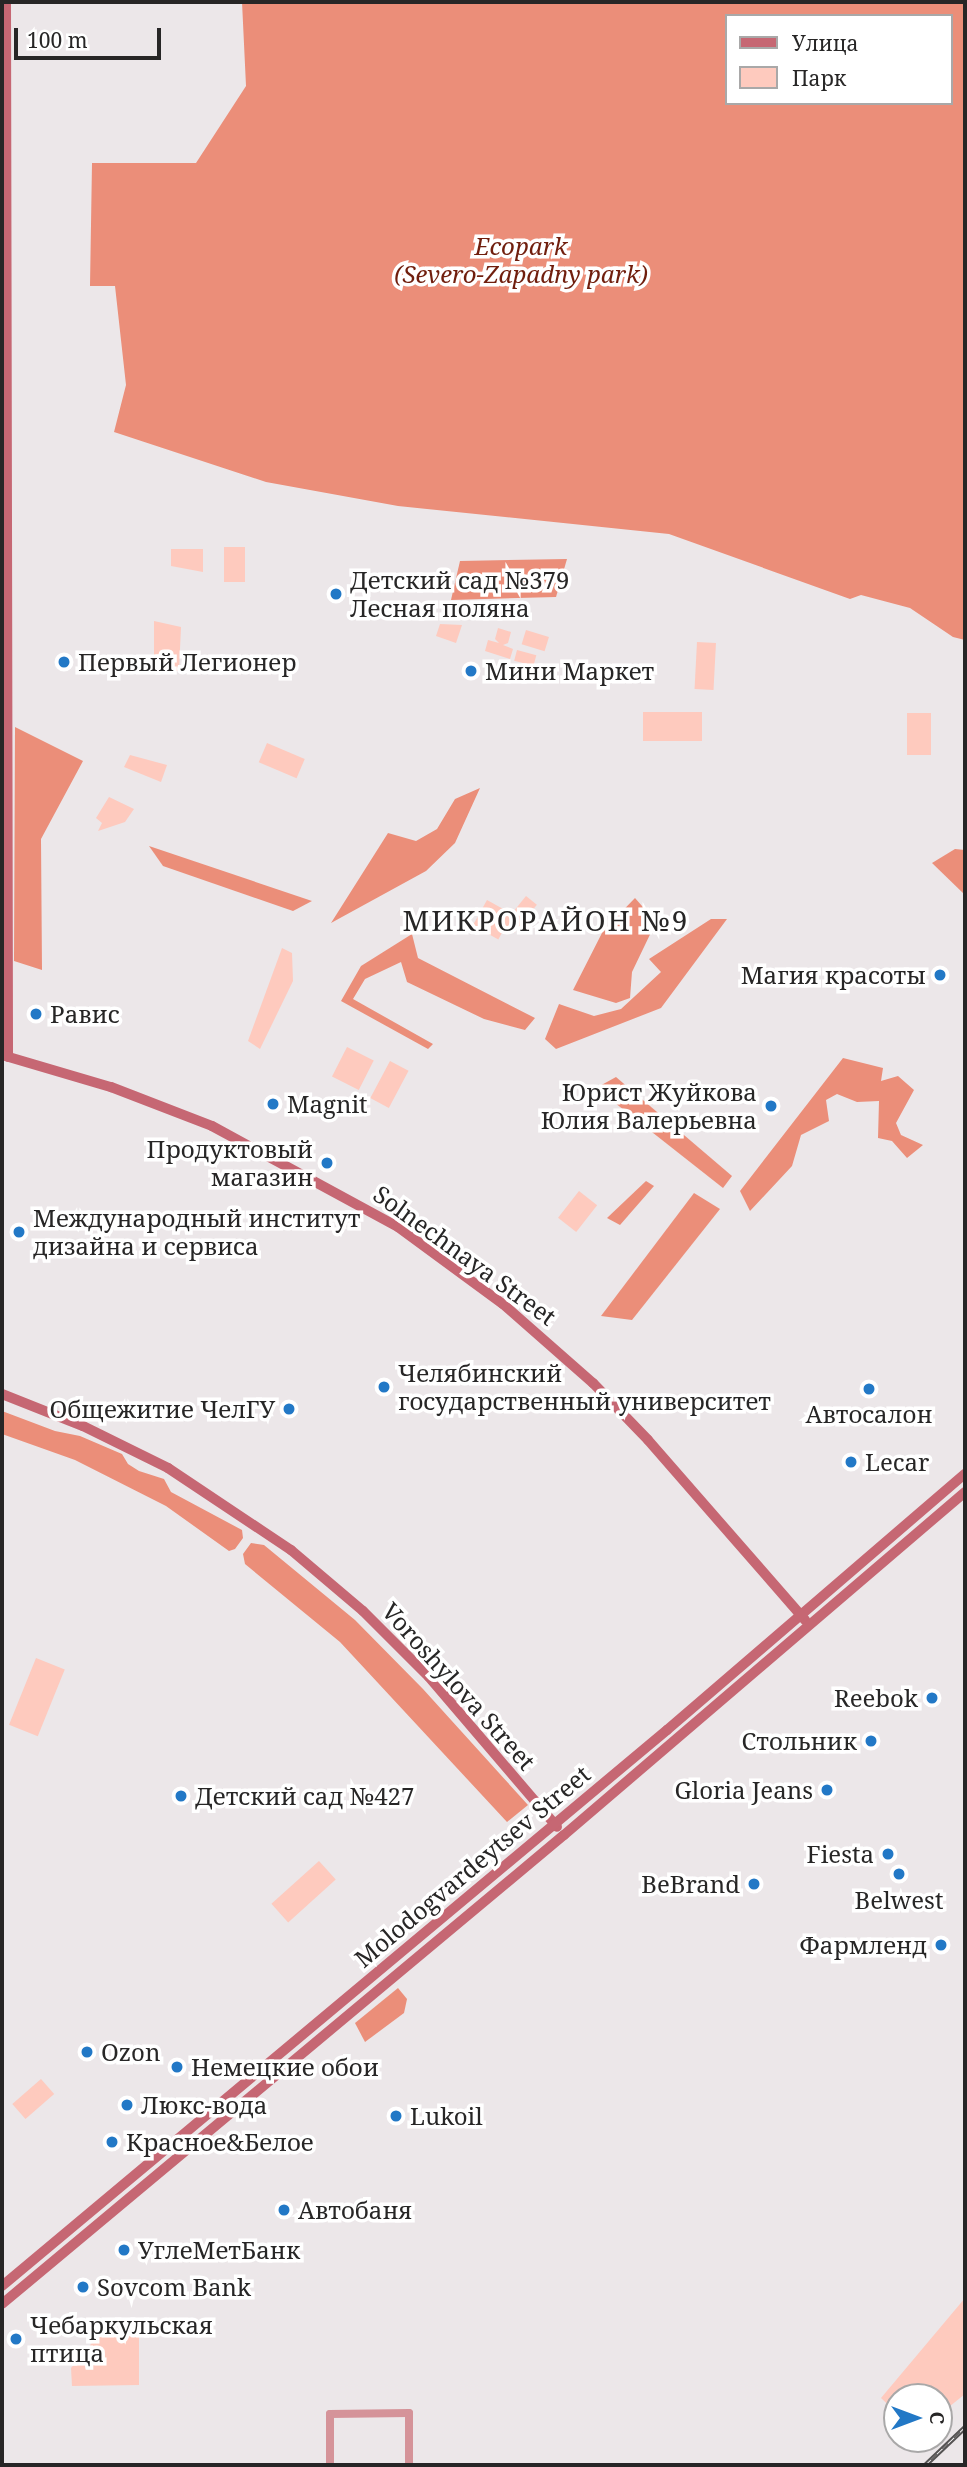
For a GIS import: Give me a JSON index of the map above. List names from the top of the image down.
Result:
{
  "streets": {
    "street": ["Solnechnaya Street", "Voroshylova Street", "Molodogvardeytsev Street"]
  },
  "crossings": [
    ["Solnechnaya Street", "Molodogvardeytsev Street"],
    ["Voroshylova Street", "Molodogvardeytsev Street"]
  ],
  "districts": ["МИКРОРАЙОН №9"],
  "parks": ["Ecopark (Severo-Zapadny park)"],
  "places": [
    "Детский сад №379 Лесная поляна",
    "Первый Легионер",
    "Мини Маркет",
    "Магия красоты",
    "Равис",
    "Magnit",
    "Юрист Жуйкова Юлия Валерьевна",
    "Продуктовый магазин",
    "Международный институт дизайна и сервиса",
    "Челябинский государственный университет",
    "Автосалон",
    "Общежитие ЧелГУ",
    "Lecar",
    "Reebok",
    "Стольник",
    "Gloria Jeans",
    "Детский сад №427",
    "Fiesta",
    "Belwest",
    "BeBrand",
    "Фармленд",
    "Ozon",
    "Немецкие обои",
    "Люкс-вода",
    "Lukoil",
    "Красное&Белое",
    "Автобаня",
    "УглеМетБанк",
    "Sovcom Bank",
    "Чебаркульская птица"
  ],
  "legend": ["Улица", "Парк"],
  "scale_bar": "100 m",
  "north": "right"
}
